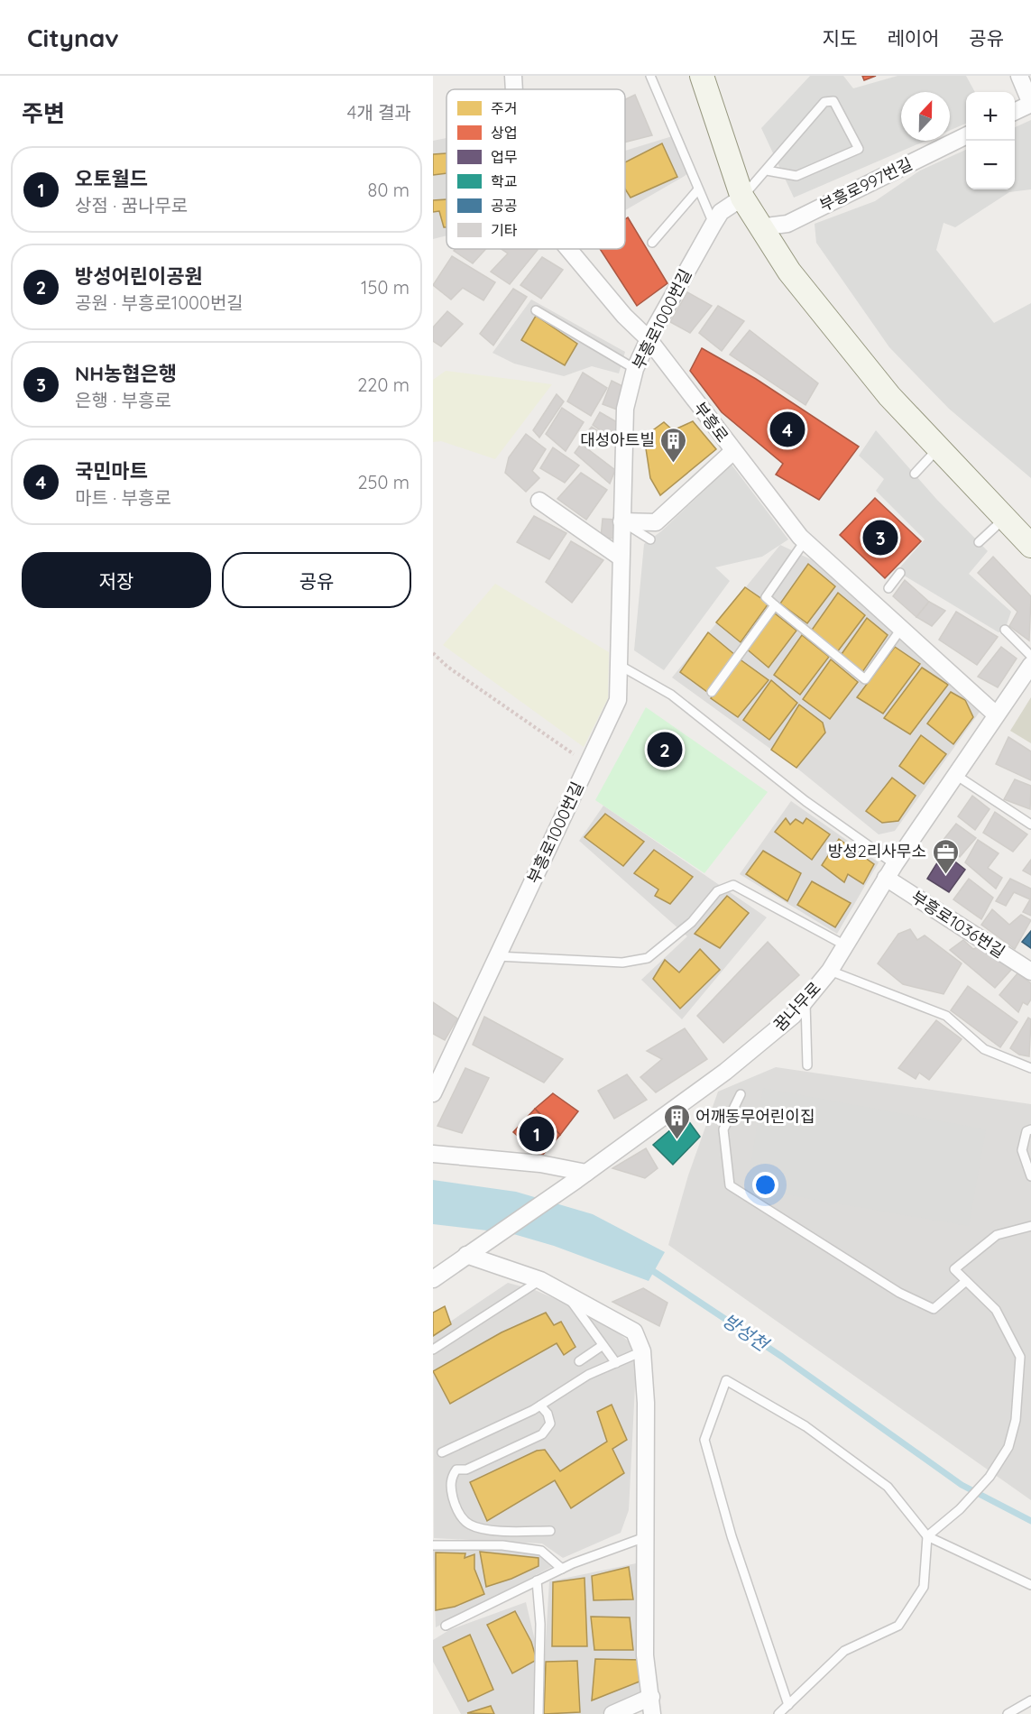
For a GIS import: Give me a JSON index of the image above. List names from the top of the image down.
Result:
{
  "streets": {
    "street": [
      "부흥로997번길",
      "부흥로1000번길",
      "부흥로",
      "부흥로1036번길",
      "꿈나무로"
    ]
  },
  "crossings": [
    ["부흥로1000번길", "부흥로"],
    ["부흥로", "꿈나무로"],
    ["부흥로1036번길", "꿈나무로"]
  ],
  "water": ["방성천"],
  "places": {
    "building": ["대성아트빌", "어깨동무어린이집"],
    "office": ["방성2리사무소"]
  },
  "legend": [
    "주거",
    "상업",
    "업무",
    "학교",
    "공공",
    "기타"
  ],
  "north": "top",
  "page": {
    "header": "Citynav",
    "nav": ["지도", "레이어", "공유"],
    "heading": ["주변", "4개 결과"],
    "map_buttons": ["+", "−"],
    "list": [
      {
        "mark": "1",
        "name": "오토월드",
        "note": "상점 · 꿈나무로",
        "value": "80 m"
      },
      {
        "mark": "2",
        "name": "방성어린이공원",
        "note": "공원 · 부흥로1000번길",
        "value": "150 m"
      },
      {
        "mark": "3",
        "name": "NH농협은행",
        "note": "은행 · 부흥로",
        "value": "220 m"
      },
      {
        "mark": "4",
        "name": "국민마트",
        "note": "마트 · 부흥로",
        "value": "250 m"
      }
    ],
    "pins": [
      "4",
      "3",
      "2",
      "1"
    ],
    "buttons": ["저장", "공유"]
  }
}
